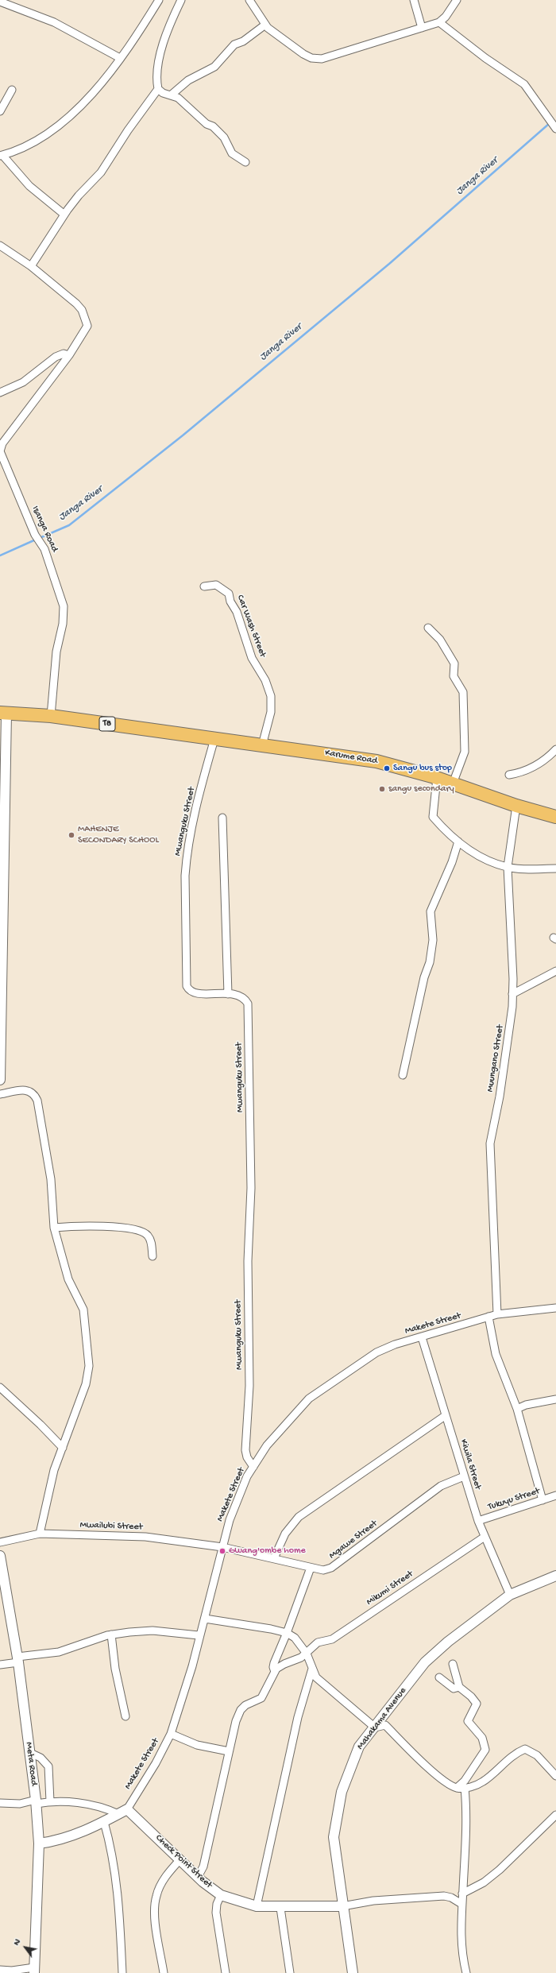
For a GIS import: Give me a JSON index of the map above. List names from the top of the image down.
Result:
{
  "streets": {
    "highway": ["T8", "Karume Road"],
    "street": [
      "Isanga Road",
      "Car Wash Street",
      "Mwanguku Street",
      "Muungano Street",
      "Makete Street",
      "Kiwila Street",
      "Tukuyu Street",
      "Mwailubi Street",
      "Mgawe Street",
      "Mikumi Street",
      "Mahakama Avenue",
      "Meta Road",
      "Check Point Street"
    ]
  },
  "crossings": [
    ["Isanga Road", "T8"],
    ["Car Wash Street", "Karume Road"],
    ["T8", "Karume Road"],
    ["T8", "Mwanguku Street"],
    ["Karume Road", "Mwanguku Street"],
    ["Karume Road", "Muungano Street"],
    ["Mwanguku Street", "Makete Street"],
    ["Muungano Street", "Makete Street"],
    ["Makete Street", "Kiwila Street"],
    ["Makete Street", "Mwailubi Street"],
    ["Makete Street", "Mgawe Street"],
    ["Makete Street", "Check Point Street"],
    ["Kiwila Street", "Tukuyu Street"],
    ["Kiwila Street", "Mgawe Street"],
    ["Kiwila Street", "Mikumi Street"],
    ["Kiwila Street", "Mahakama Avenue"],
    ["Mwailubi Street", "Mgawe Street"],
    ["Mahakama Avenue", "Check Point Street"]
  ],
  "water": ["Janga River"],
  "places": [
    "Sangu bus stop",
    "sangu secondary",
    "MAHENJE SECONDARY SCHOOL",
    "Gwang'ombe home"
  ],
  "north": "top left"
}
